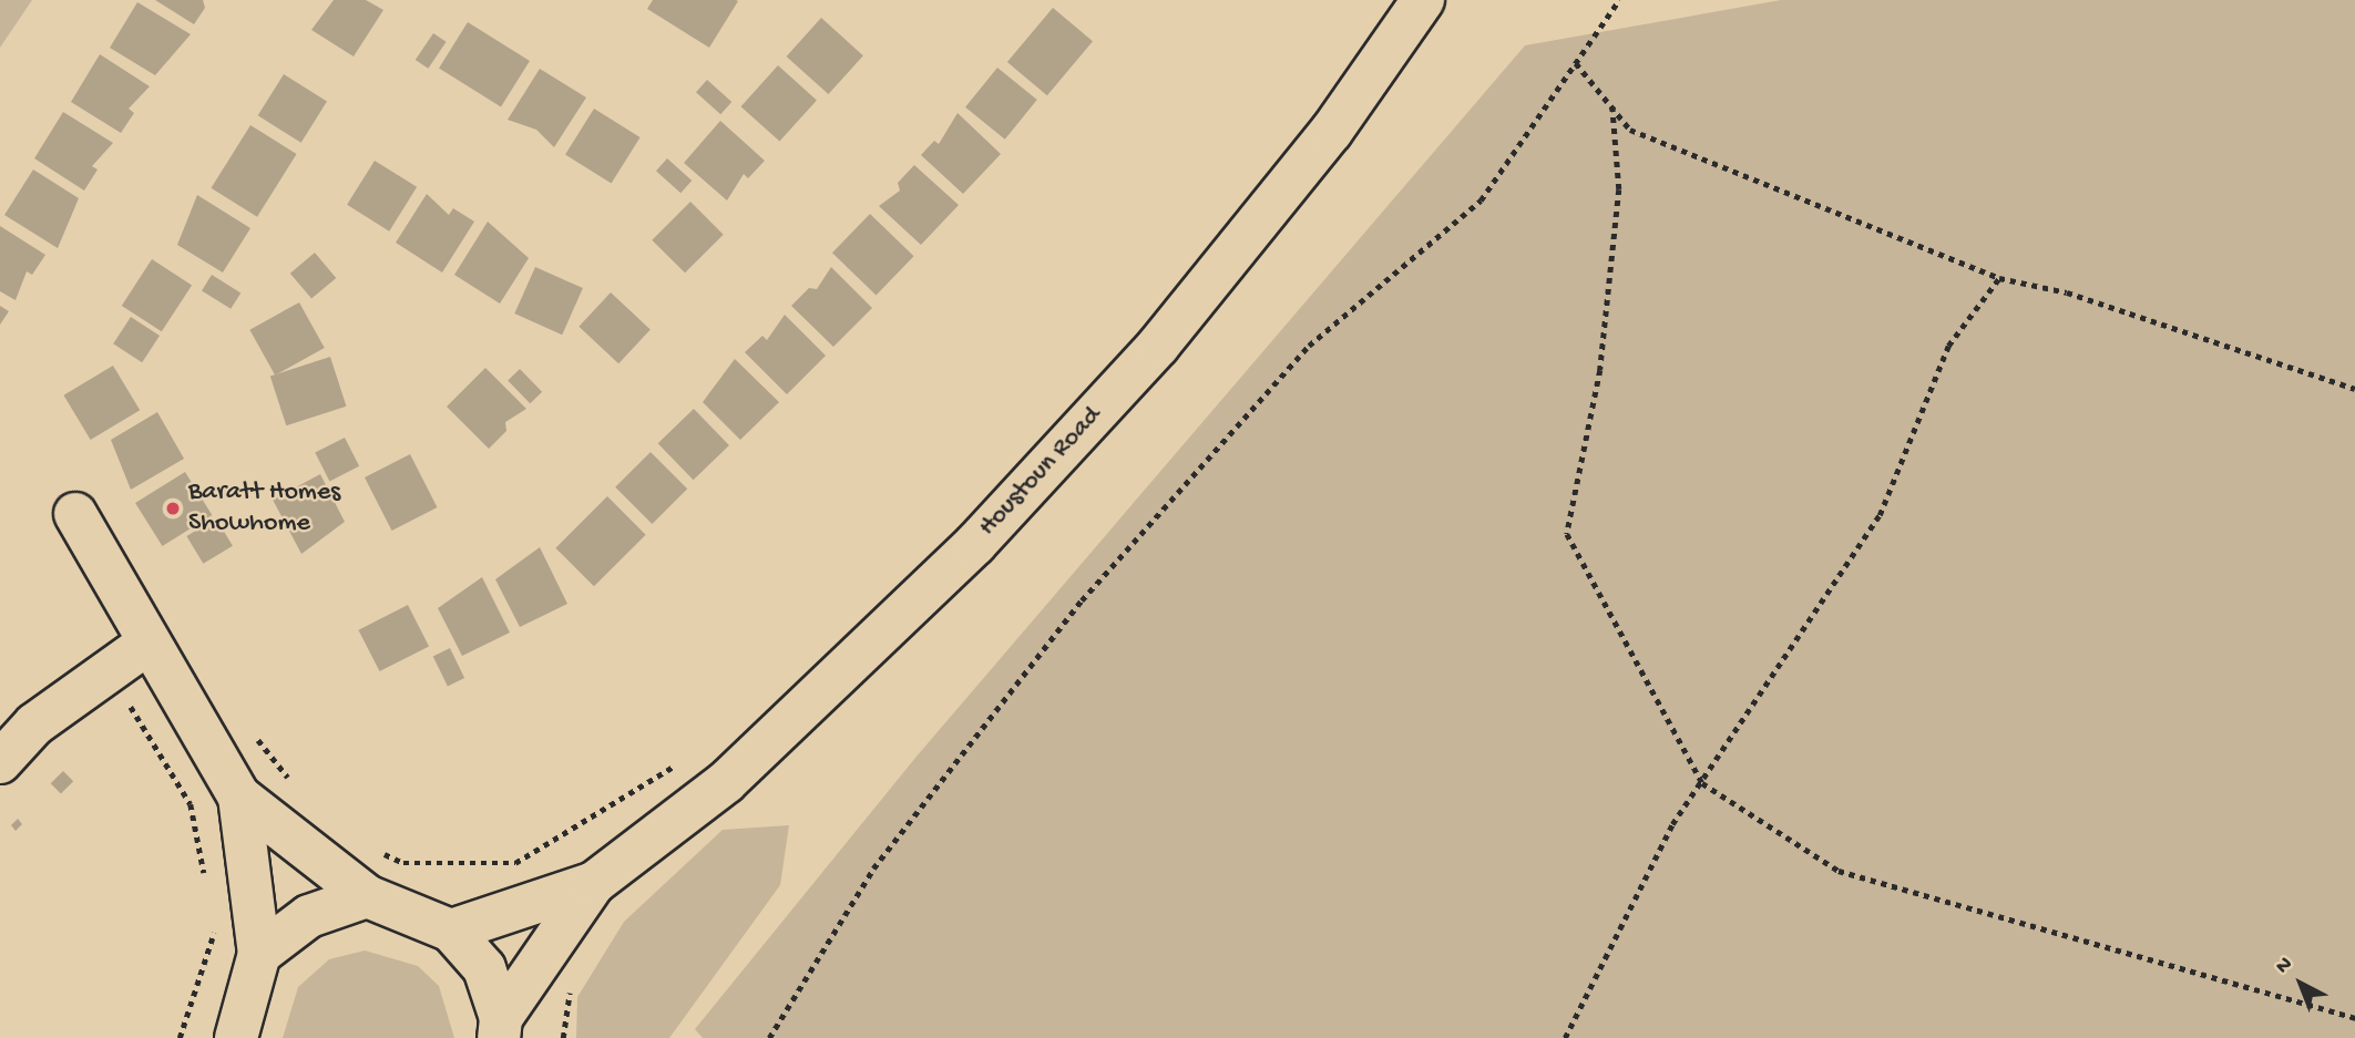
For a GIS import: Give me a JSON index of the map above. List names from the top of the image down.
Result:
{
  "streets": {
    "street": ["Houstoun Road"]
  },
  "places": ["Baratt Homes Showhome"],
  "north": "top left"
}
